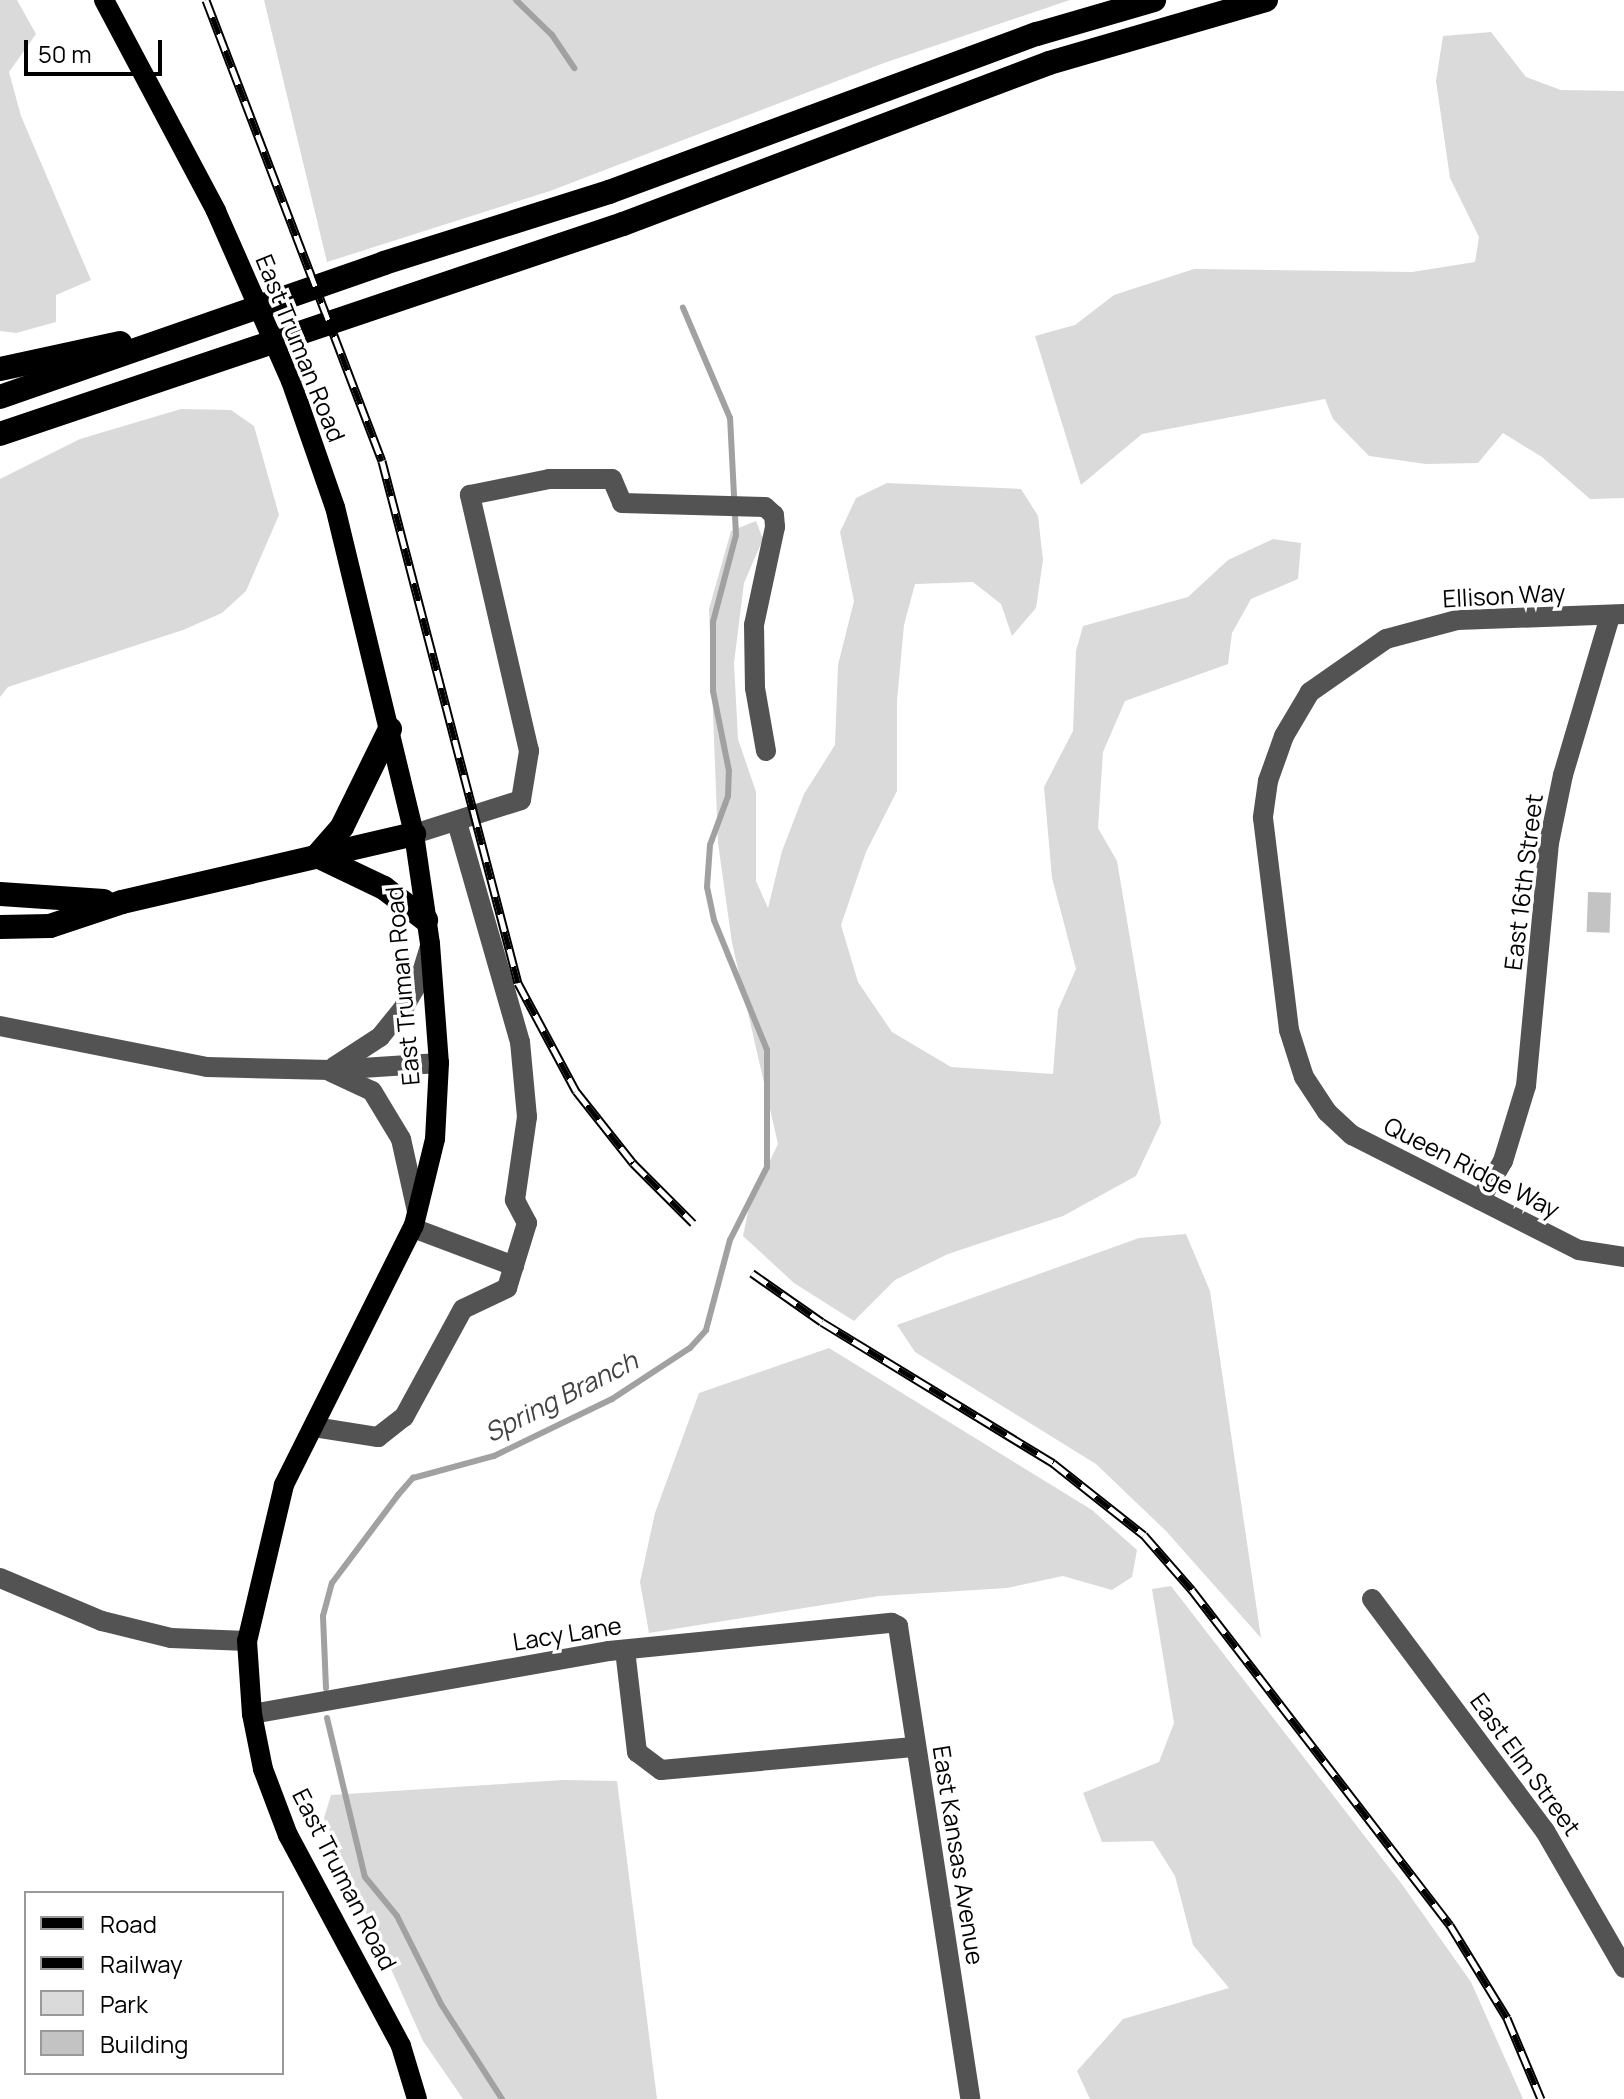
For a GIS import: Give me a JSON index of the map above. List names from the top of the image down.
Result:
{
  "streets": {
    "main road": ["East Truman Road"],
    "street": [
      "Ellison Way",
      "East 16th Street",
      "Queen Ridge Way",
      "Lacy Lane",
      "East Elm Street",
      "East Kansas Avenue"
    ]
  },
  "crossings": [
    ["East Truman Road", "Lacy Lane"],
    ["Ellison Way", "East 16th Street"],
    ["Ellison Way", "Queen Ridge Way"],
    ["East 16th Street", "Queen Ridge Way"],
    ["Lacy Lane", "East Kansas Avenue"]
  ],
  "water": ["Spring Branch"],
  "legend": [
    "Road",
    "Railway",
    "Park",
    "Building"
  ],
  "scale_bar": "50 m"
}
